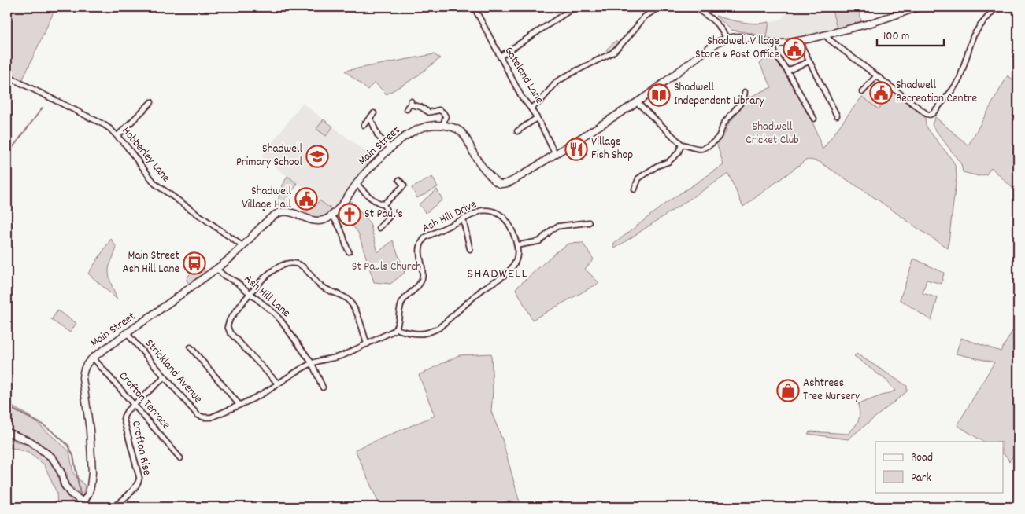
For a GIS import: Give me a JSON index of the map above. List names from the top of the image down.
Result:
{
  "streets": {
    "street": [
      "Gateland Lane",
      "Main Street",
      "Hobberley Lane",
      "Ash Hill Drive",
      "Ash Hill Lane",
      "Strickland Avenue",
      "Crofton Terrace",
      "Crofton Rise"
    ]
  },
  "crossings": [
    ["Gateland Lane", "Main Street"],
    ["Main Street", "Hobberley Lane"],
    ["Main Street", "Ash Hill Lane"],
    ["Main Street", "Strickland Avenue"],
    ["Main Street", "Crofton Terrace"],
    ["Ash Hill Lane", "Strickland Avenue"],
    ["Strickland Avenue", "Crofton Rise"],
    ["Crofton Terrace", "Crofton Rise"]
  ],
  "districts": ["SHADWELL"],
  "parks": ["Shadwell Cricket Club", "St Pauls Church"],
  "places": {
    "public building": ["Shadwell Village Store & Post Office", "Shadwell Recreation Centre", "Shadwell Village Hall"],
    "library": ["Shadwell Independent Library"],
    "restaurant": ["Village Fish Shop"],
    "school or university": ["Shadwell Primary School"],
    "church": ["St Paul's"],
    "bus stop": ["Main Street Ash Hill Lane"],
    "shop": ["Ashtrees Tree Nursery"]
  },
  "legend": ["Road", "Park"],
  "scale_bar": "100 m"
}
